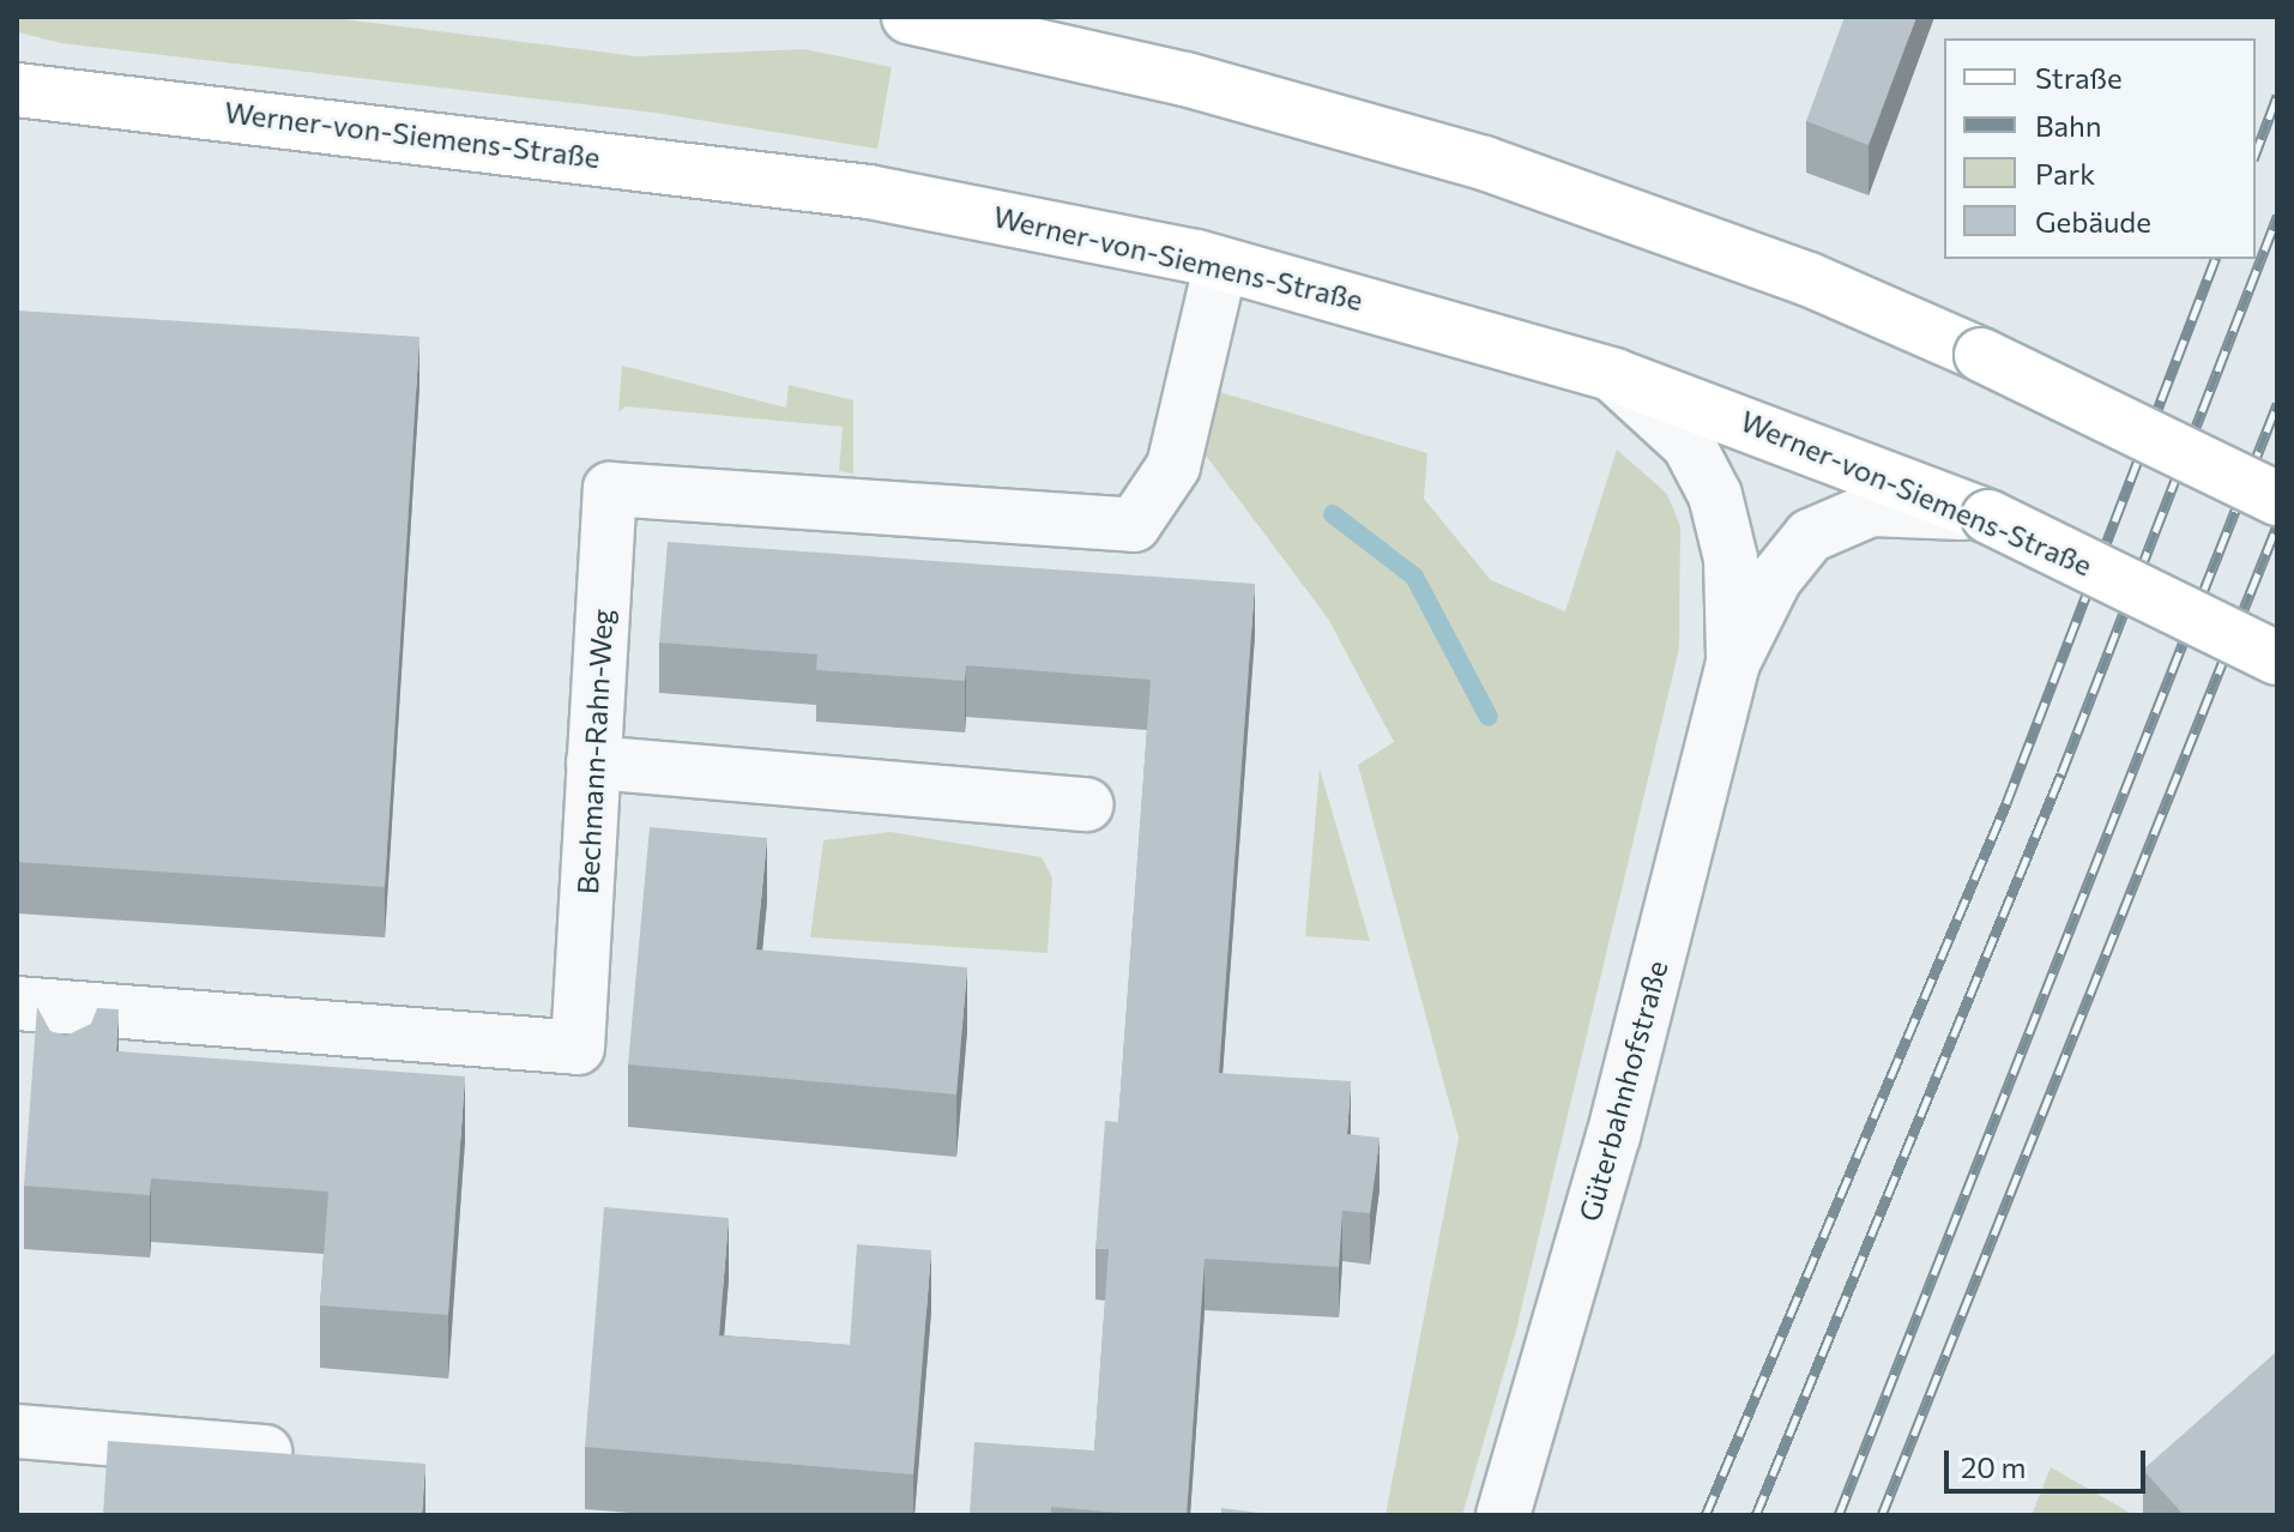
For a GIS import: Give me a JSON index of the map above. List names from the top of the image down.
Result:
{
  "streets": {
    "main road": ["Werner-von-Siemens-Straße"],
    "street": ["Bechmann-Rahn-Weg", "Güterbahnhofstraße"]
  },
  "crossings": [
    ["Werner-von-Siemens-Straße", "Güterbahnhofstraße"]
  ],
  "legend": [
    "Straße",
    "Bahn",
    "Park",
    "Gebäude"
  ],
  "scale_bar": "20 m"
}
